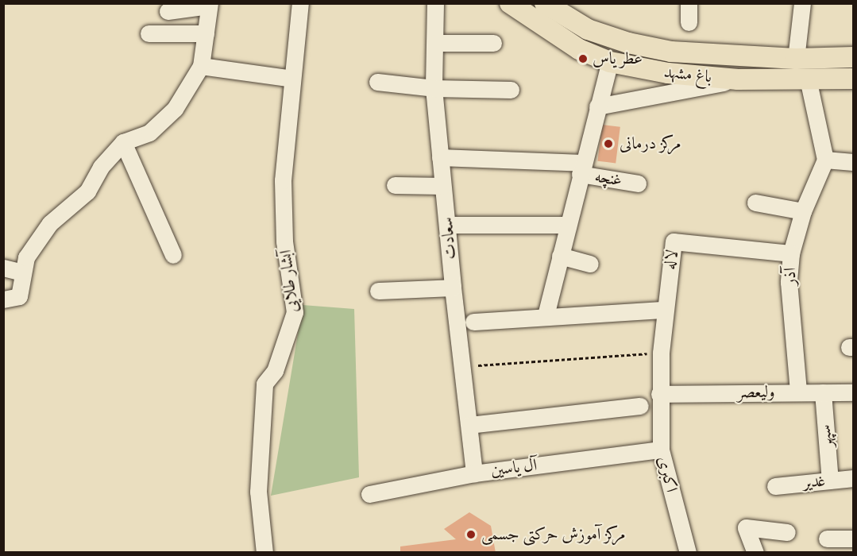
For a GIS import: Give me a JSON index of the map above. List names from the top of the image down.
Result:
{
  "streets": {
    "main road": ["باغ مشهد"],
    "street": [
      "غنچه",
      "سعادت",
      "لاله",
      "آذر",
      "آبشار طلایی",
      "ولیعصر",
      "سپهر",
      "آل یاسین",
      "اکبری",
      "غدیر"
    ]
  },
  "crossings": [
    ["غنچه", "سعادت"],
    ["سعادت", "آل یاسین"],
    ["لاله", "آذر"],
    ["لاله", "ولیعصر"],
    ["لاله", "اکبری"],
    ["آذر", "ولیعصر"],
    ["ولیعصر", "سپهر"],
    ["ولیعصر", "اکبری"],
    ["سپهر", "غدیر"],
    ["آل یاسین", "اکبری"]
  ],
  "places": ["عطر یاس", "مرکز درمانی", "مرکز آموزش حرکتی جسمی"]
}
